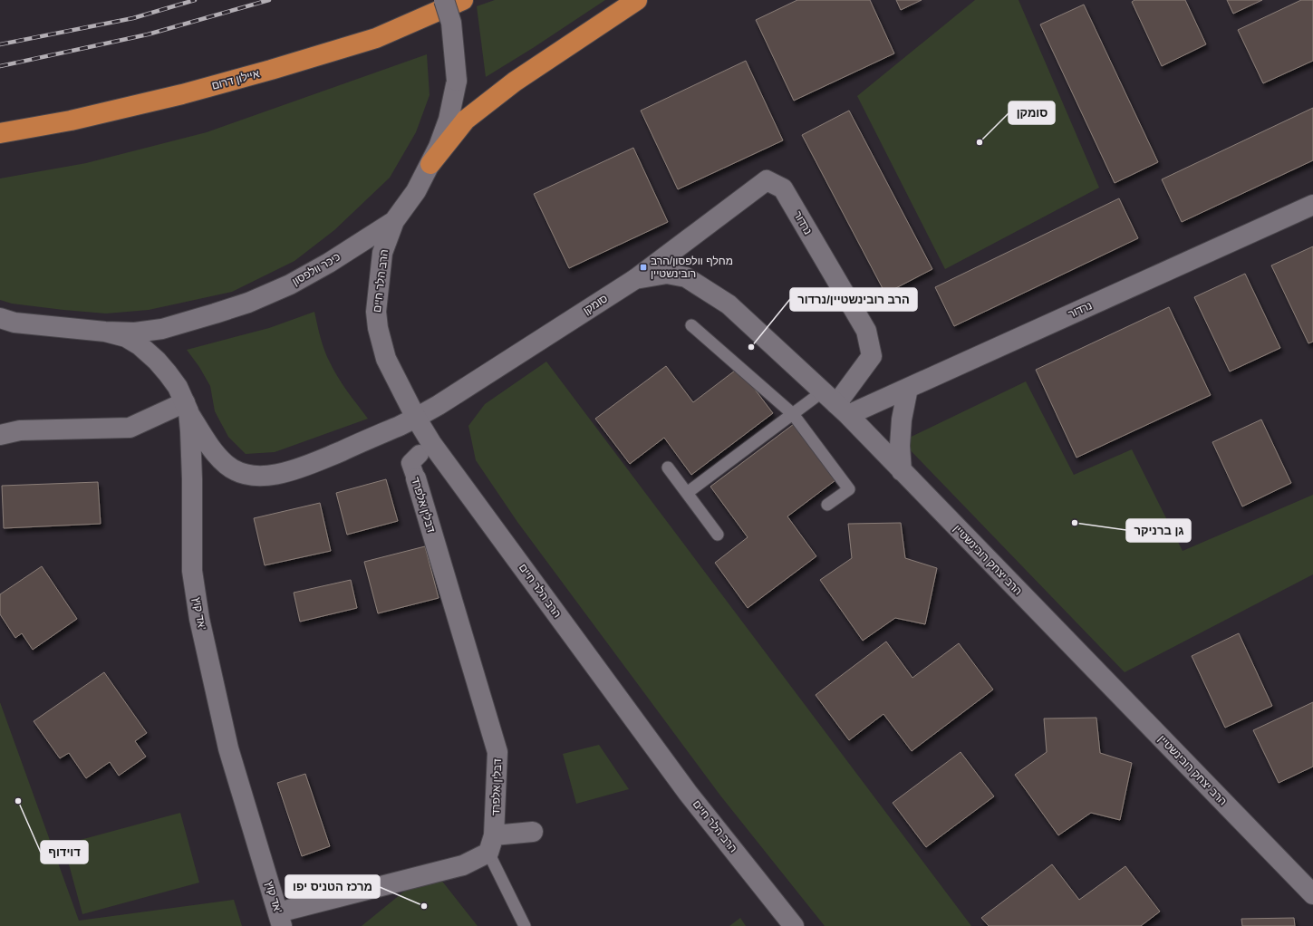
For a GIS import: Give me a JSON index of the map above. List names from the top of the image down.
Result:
{
  "streets": {
    "highway": ["איילון דרום"],
    "street": [
      "נרדור",
      "כיכר וולפסון",
      "הרב הלר חיים",
      "סומקן",
      "דבלין אלפרד",
      "הרב יצחק רובינשטיין",
      "אד קוץ'"
    ]
  },
  "crossings": [
    ["נרדור", "סומקן"],
    ["נרדור", "הרב יצחק רובינשטיין"],
    ["כיכר וולפסון", "הרב הלר חיים"],
    ["כיכר וולפסון", "אד קוץ'"],
    ["הרב הלר חיים", "סומקן"],
    ["סומקן", "הרב יצחק רובינשטיין"],
    ["סומקן", "אד קוץ'"]
  ],
  "places": {
    "other": [
      "סומקן",
      "הרב רובינשטיין/נרדור",
      "גן ברניקר",
      "דוידוף",
      "מרכז הטניס יפו"
    ],
    "transit": ["מחלף וולפסון/הרב רובינשטיין"]
  }
}
